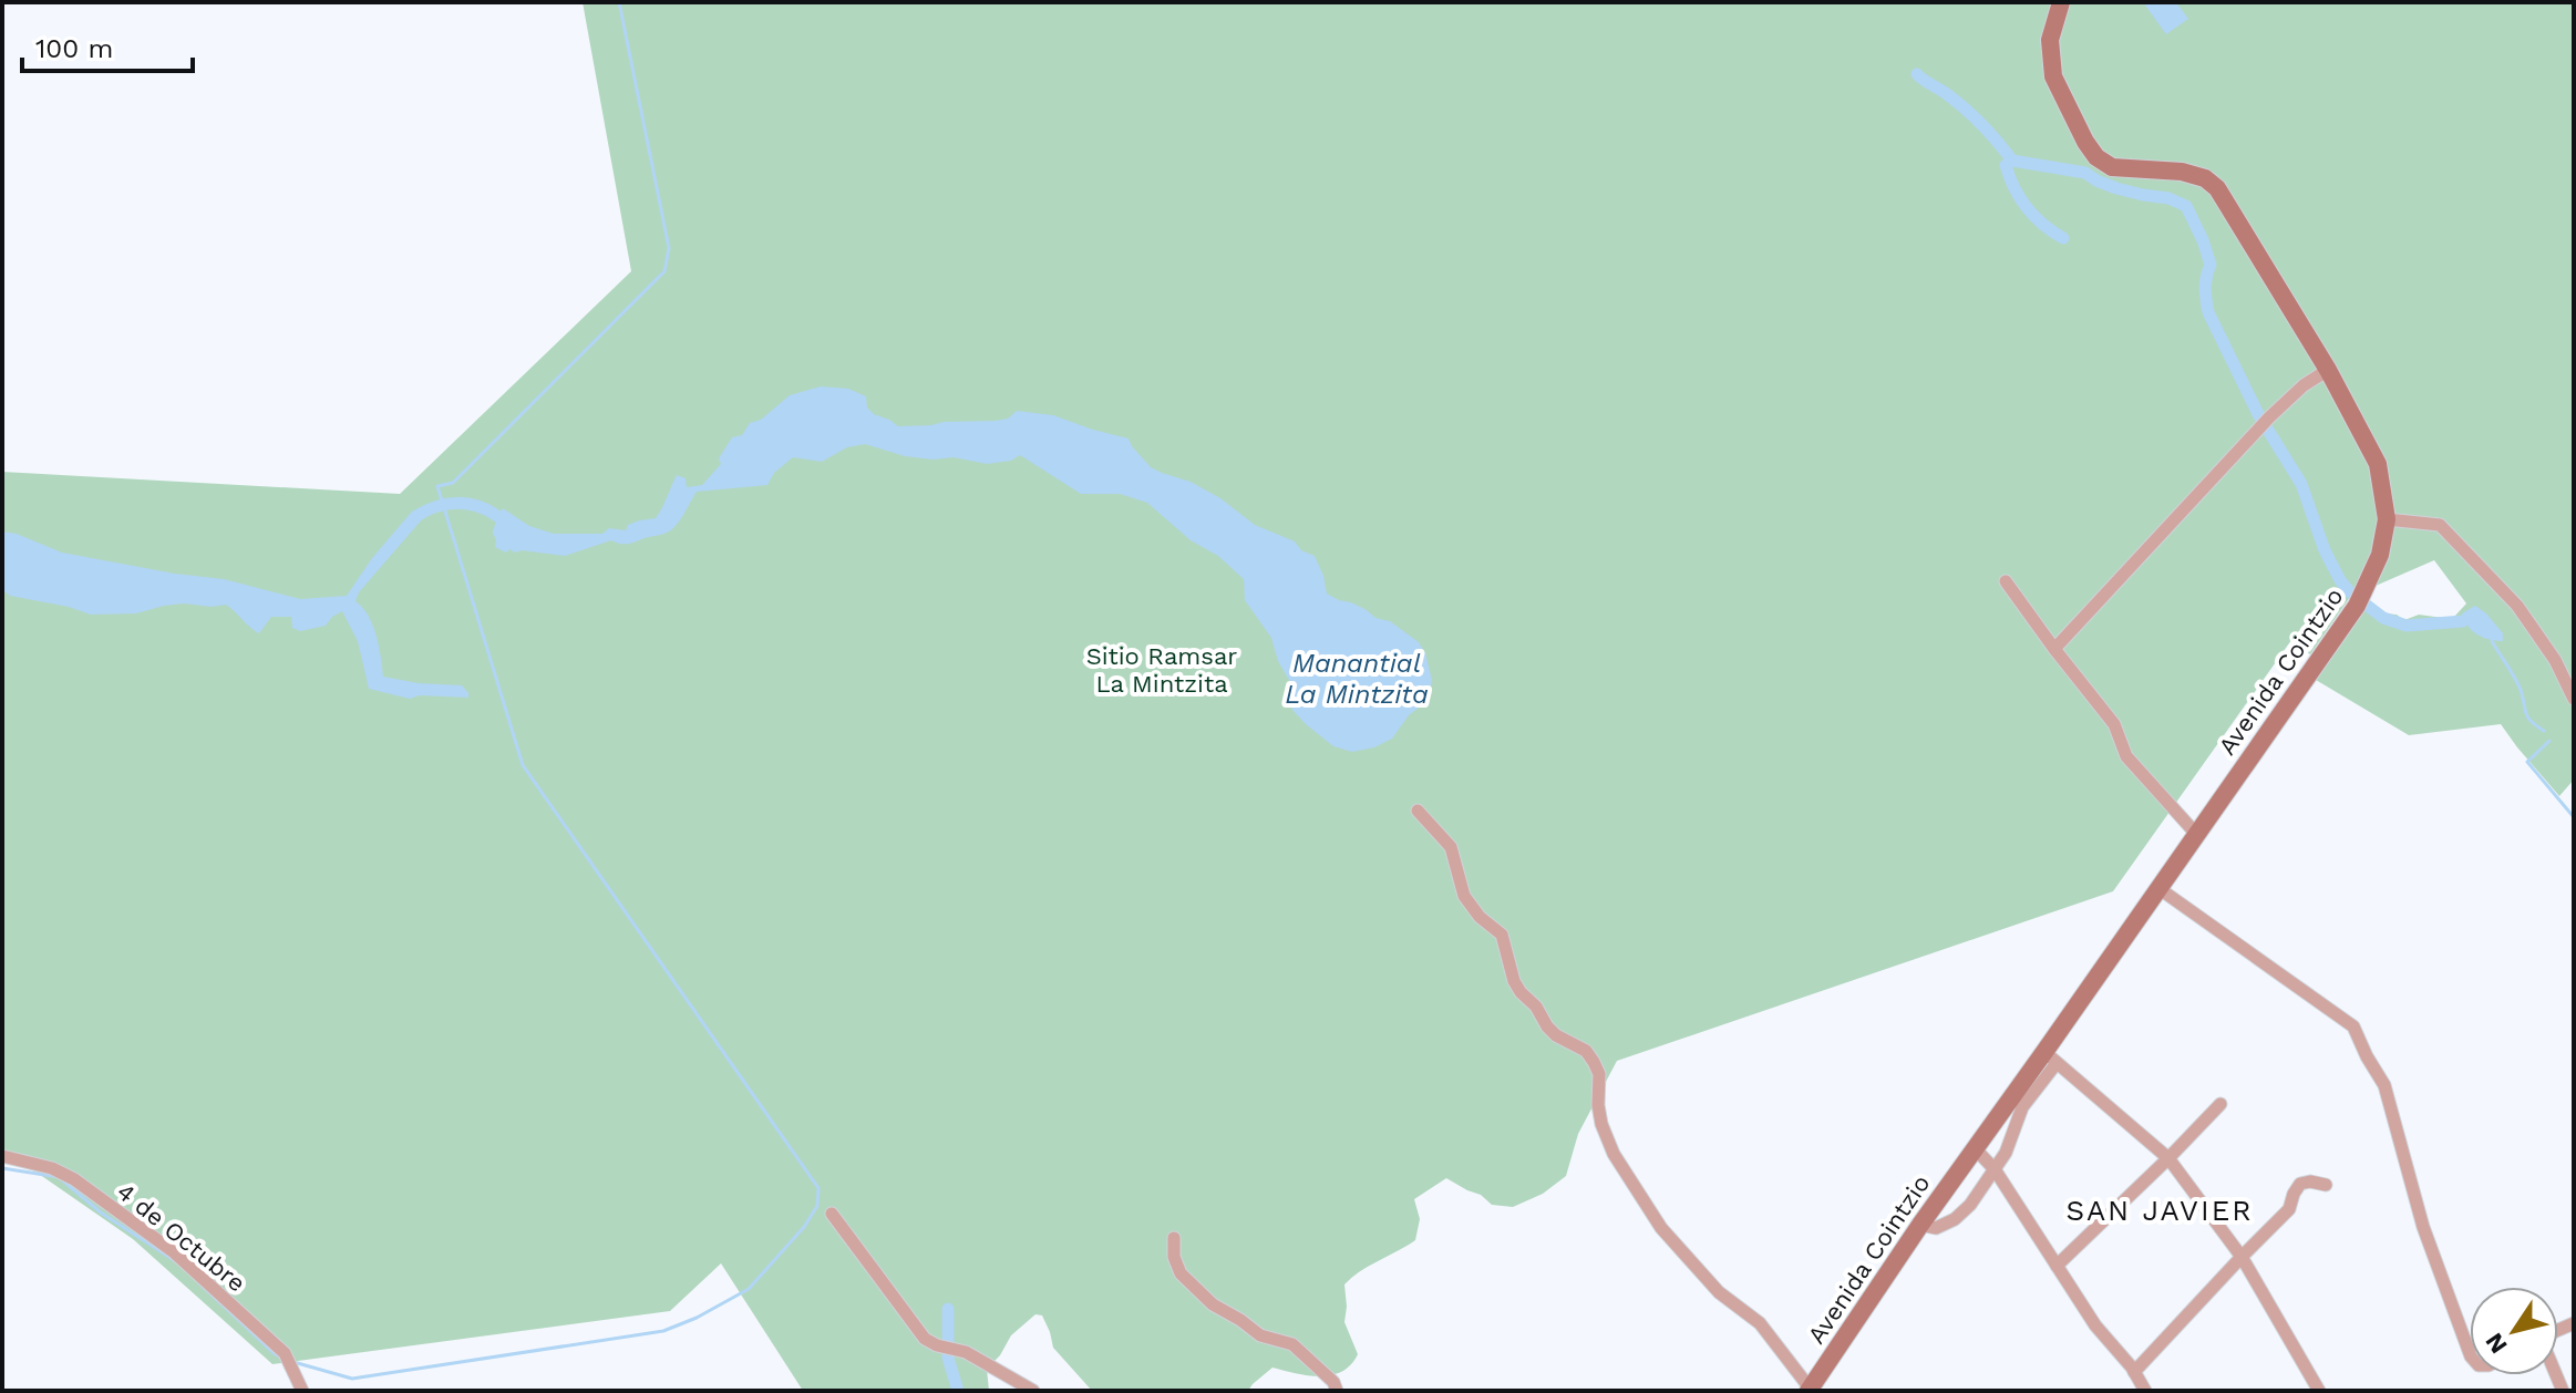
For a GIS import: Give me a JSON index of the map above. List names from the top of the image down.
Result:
{
  "streets": {
    "main road": ["Avenida Cointzio"],
    "street": ["4 de Octubre"]
  },
  "districts": ["SAN JAVIER"],
  "water": ["Manantial La Mintzita"],
  "parks": ["Sitio Ramsar La Mintzita"],
  "scale_bar": "100 m",
  "north": "bottom left"
}
